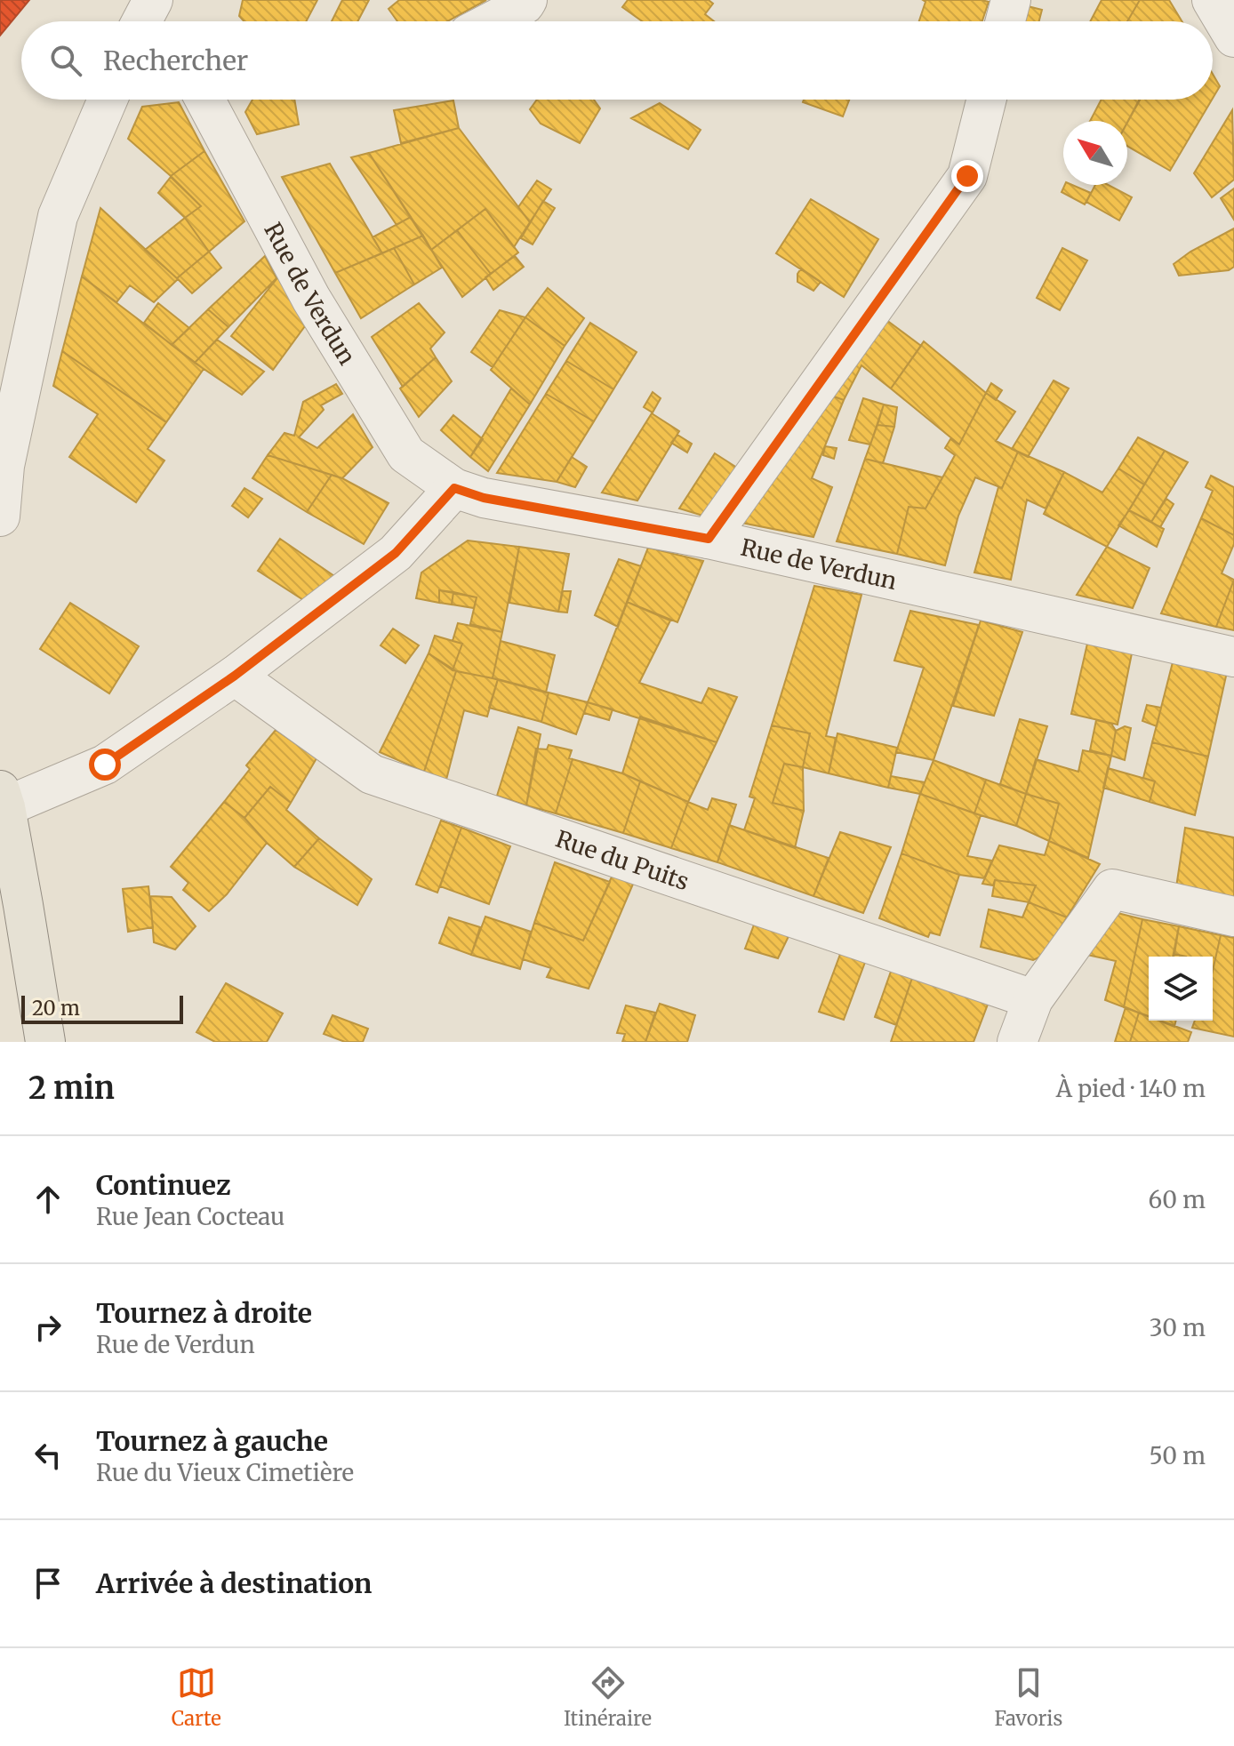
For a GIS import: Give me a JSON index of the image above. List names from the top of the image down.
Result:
{
  "streets": {
    "street": ["Rue de Verdun", "Rue du Puits"]
  },
  "scale_bar": "20 m",
  "north": "top left",
  "page": {
    "search": "Rechercher",
    "scale": "20 m",
    "heading": ["2 min", "À pied · 140 m"],
    "list": [
      ["Continuez", "Rue Jean Cocteau", "60 m"],
      ["Tournez à droite", "Rue de Verdun", "30 m"],
      ["Tournez à gauche", "Rue du Vieux Cimetière", "50 m"],
      "Arrivée à destination"
    ],
    "nav": ["Carte", "Itinéraire", "Favoris"]
  }
}
